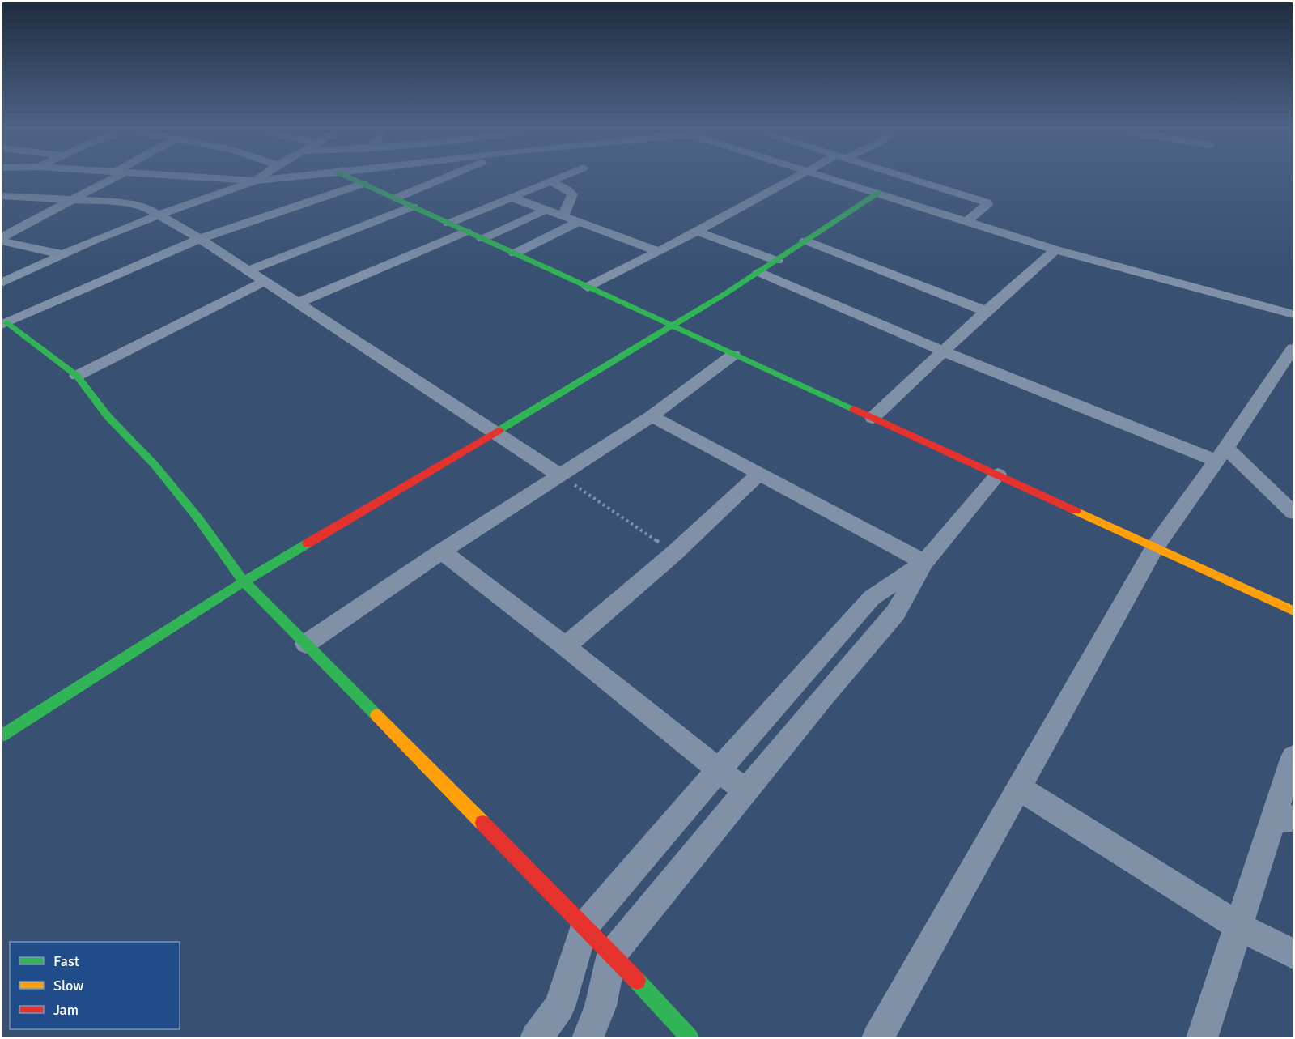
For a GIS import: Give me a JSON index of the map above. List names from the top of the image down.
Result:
{
  "legend": ["Fast", "Slow", "Jam"]
}
